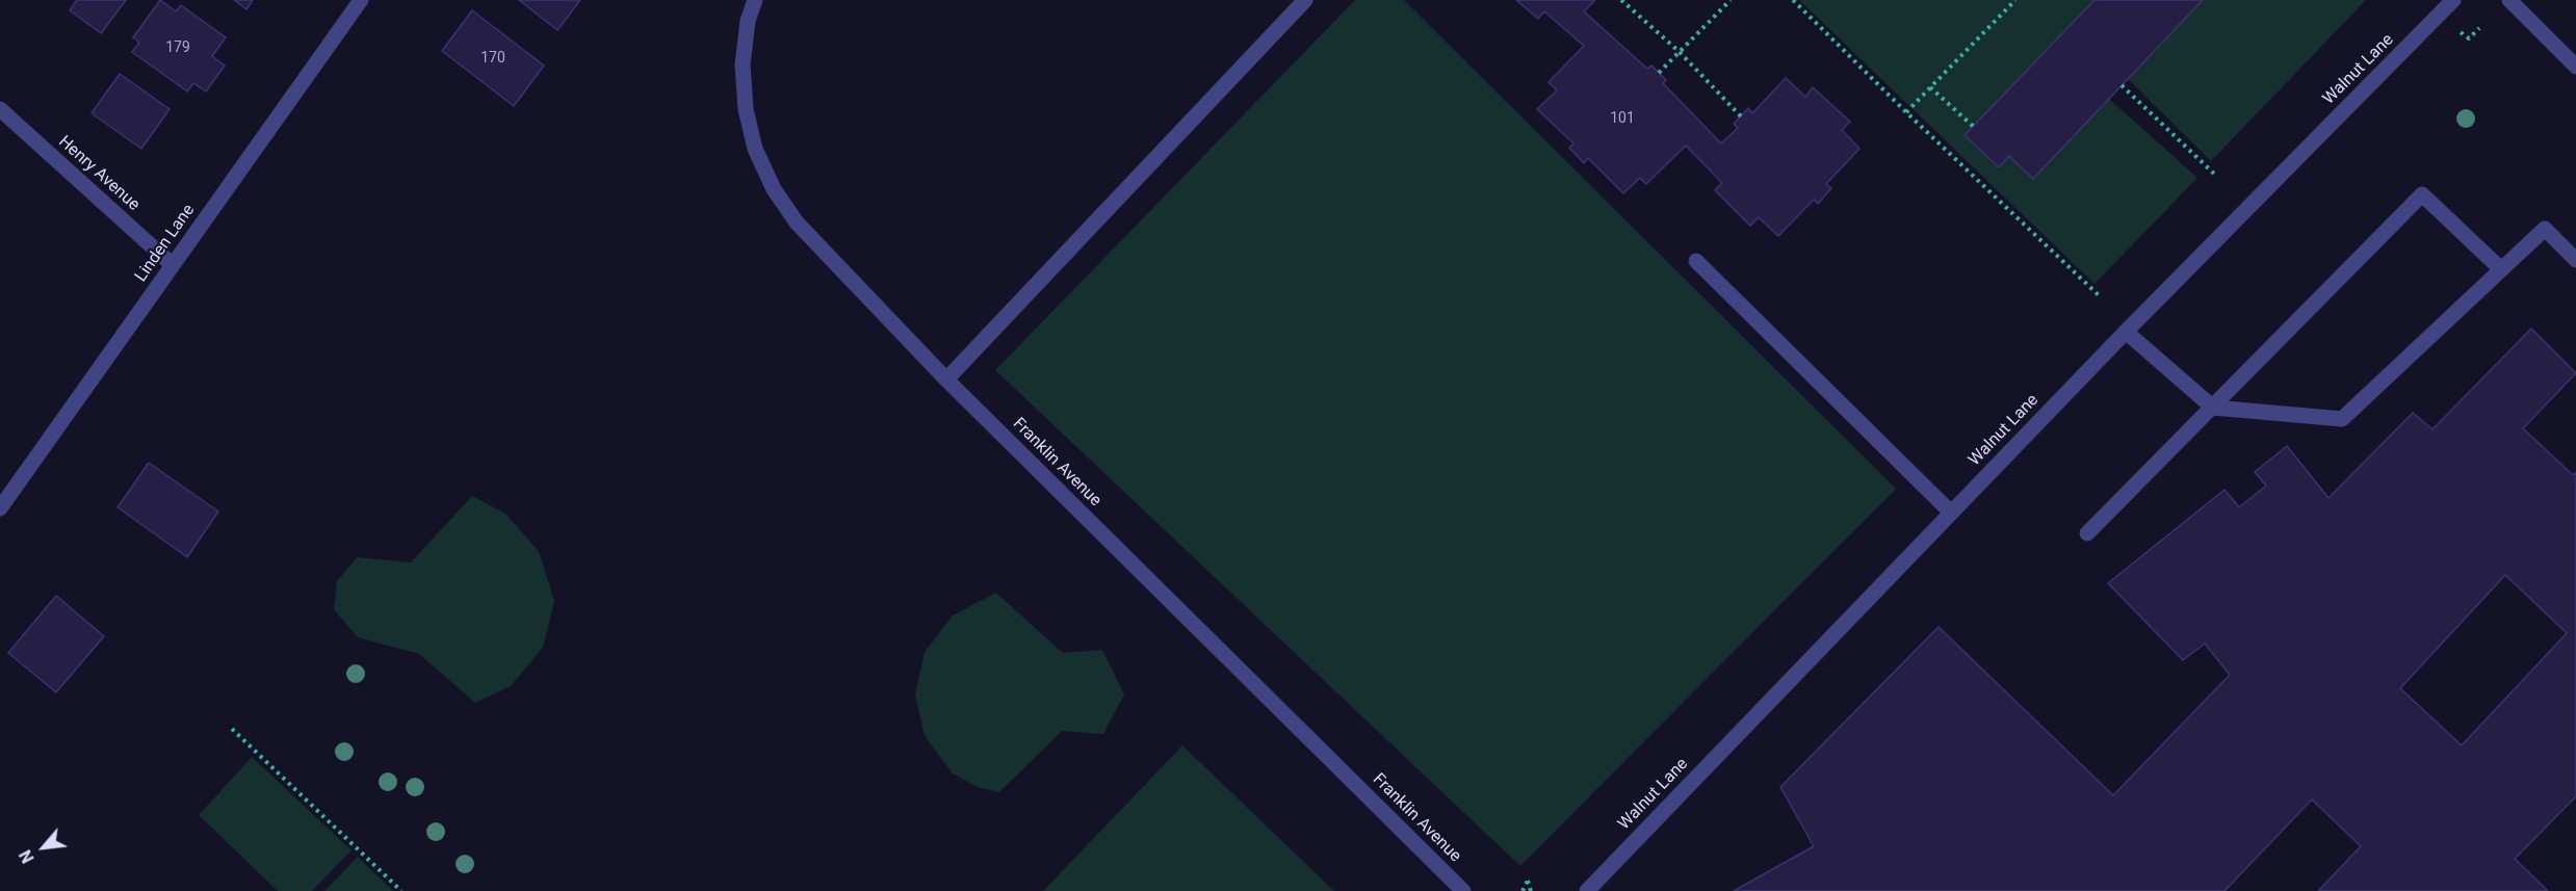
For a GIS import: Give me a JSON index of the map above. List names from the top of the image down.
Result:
{
  "streets": {
    "street": [
      "Walnut Lane",
      "Henry Avenue",
      "Linden Lane",
      "Franklin Avenue"
    ]
  },
  "crossings": [
    ["Henry Avenue", "Linden Lane"]
  ],
  "house_numbers": ["179", "170", "101"],
  "north": "bottom left"
}
